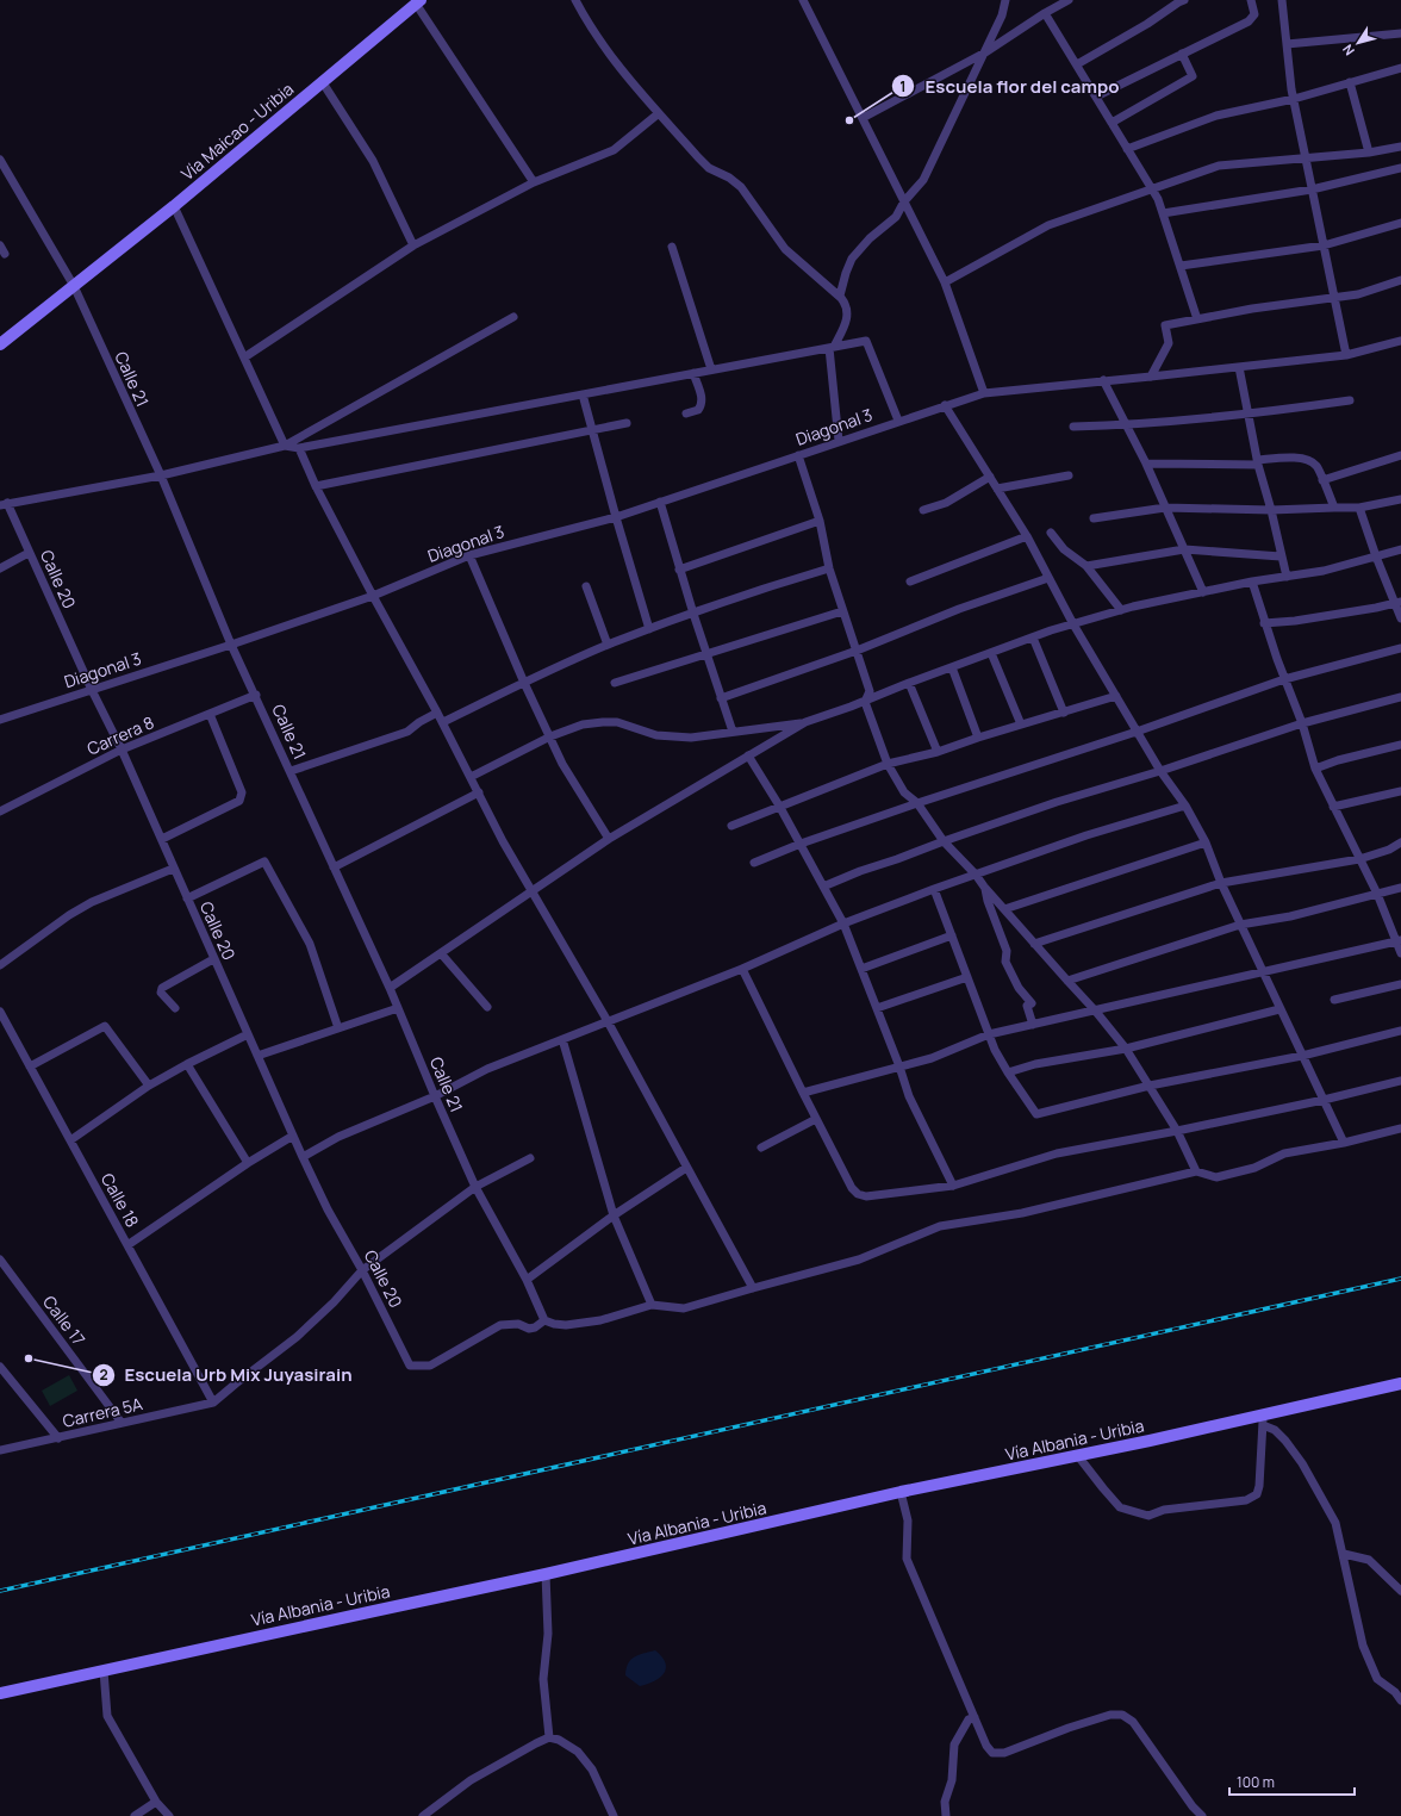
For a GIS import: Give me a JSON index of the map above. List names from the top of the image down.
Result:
{
  "streets": {
    "main road": ["Vía Maicao - Uribia", "Vía Albania - Uribia"],
    "street": [
      "Calle 21",
      "Diagonal 3",
      "Calle 20",
      "Carrera 8",
      "Calle 18",
      "Calle 17",
      "Carrera 5A"
    ]
  },
  "crossings": [
    ["Vía Maicao - Uribia", "Calle 21"],
    ["Calle 21", "Diagonal 3"],
    ["Calle 21", "Calle 20"],
    ["Calle 21", "Carrera 8"],
    ["Diagonal 3", "Calle 20"],
    ["Calle 20", "Carrera 8"],
    ["Calle 18", "Carrera 5A"],
    ["Calle 17", "Carrera 5A"]
  ],
  "places": ["Escuela flor del campo", "Escuela Urb Mix Juyasirain"],
  "scale_bar": "100 m",
  "north": "bottom left"
}
